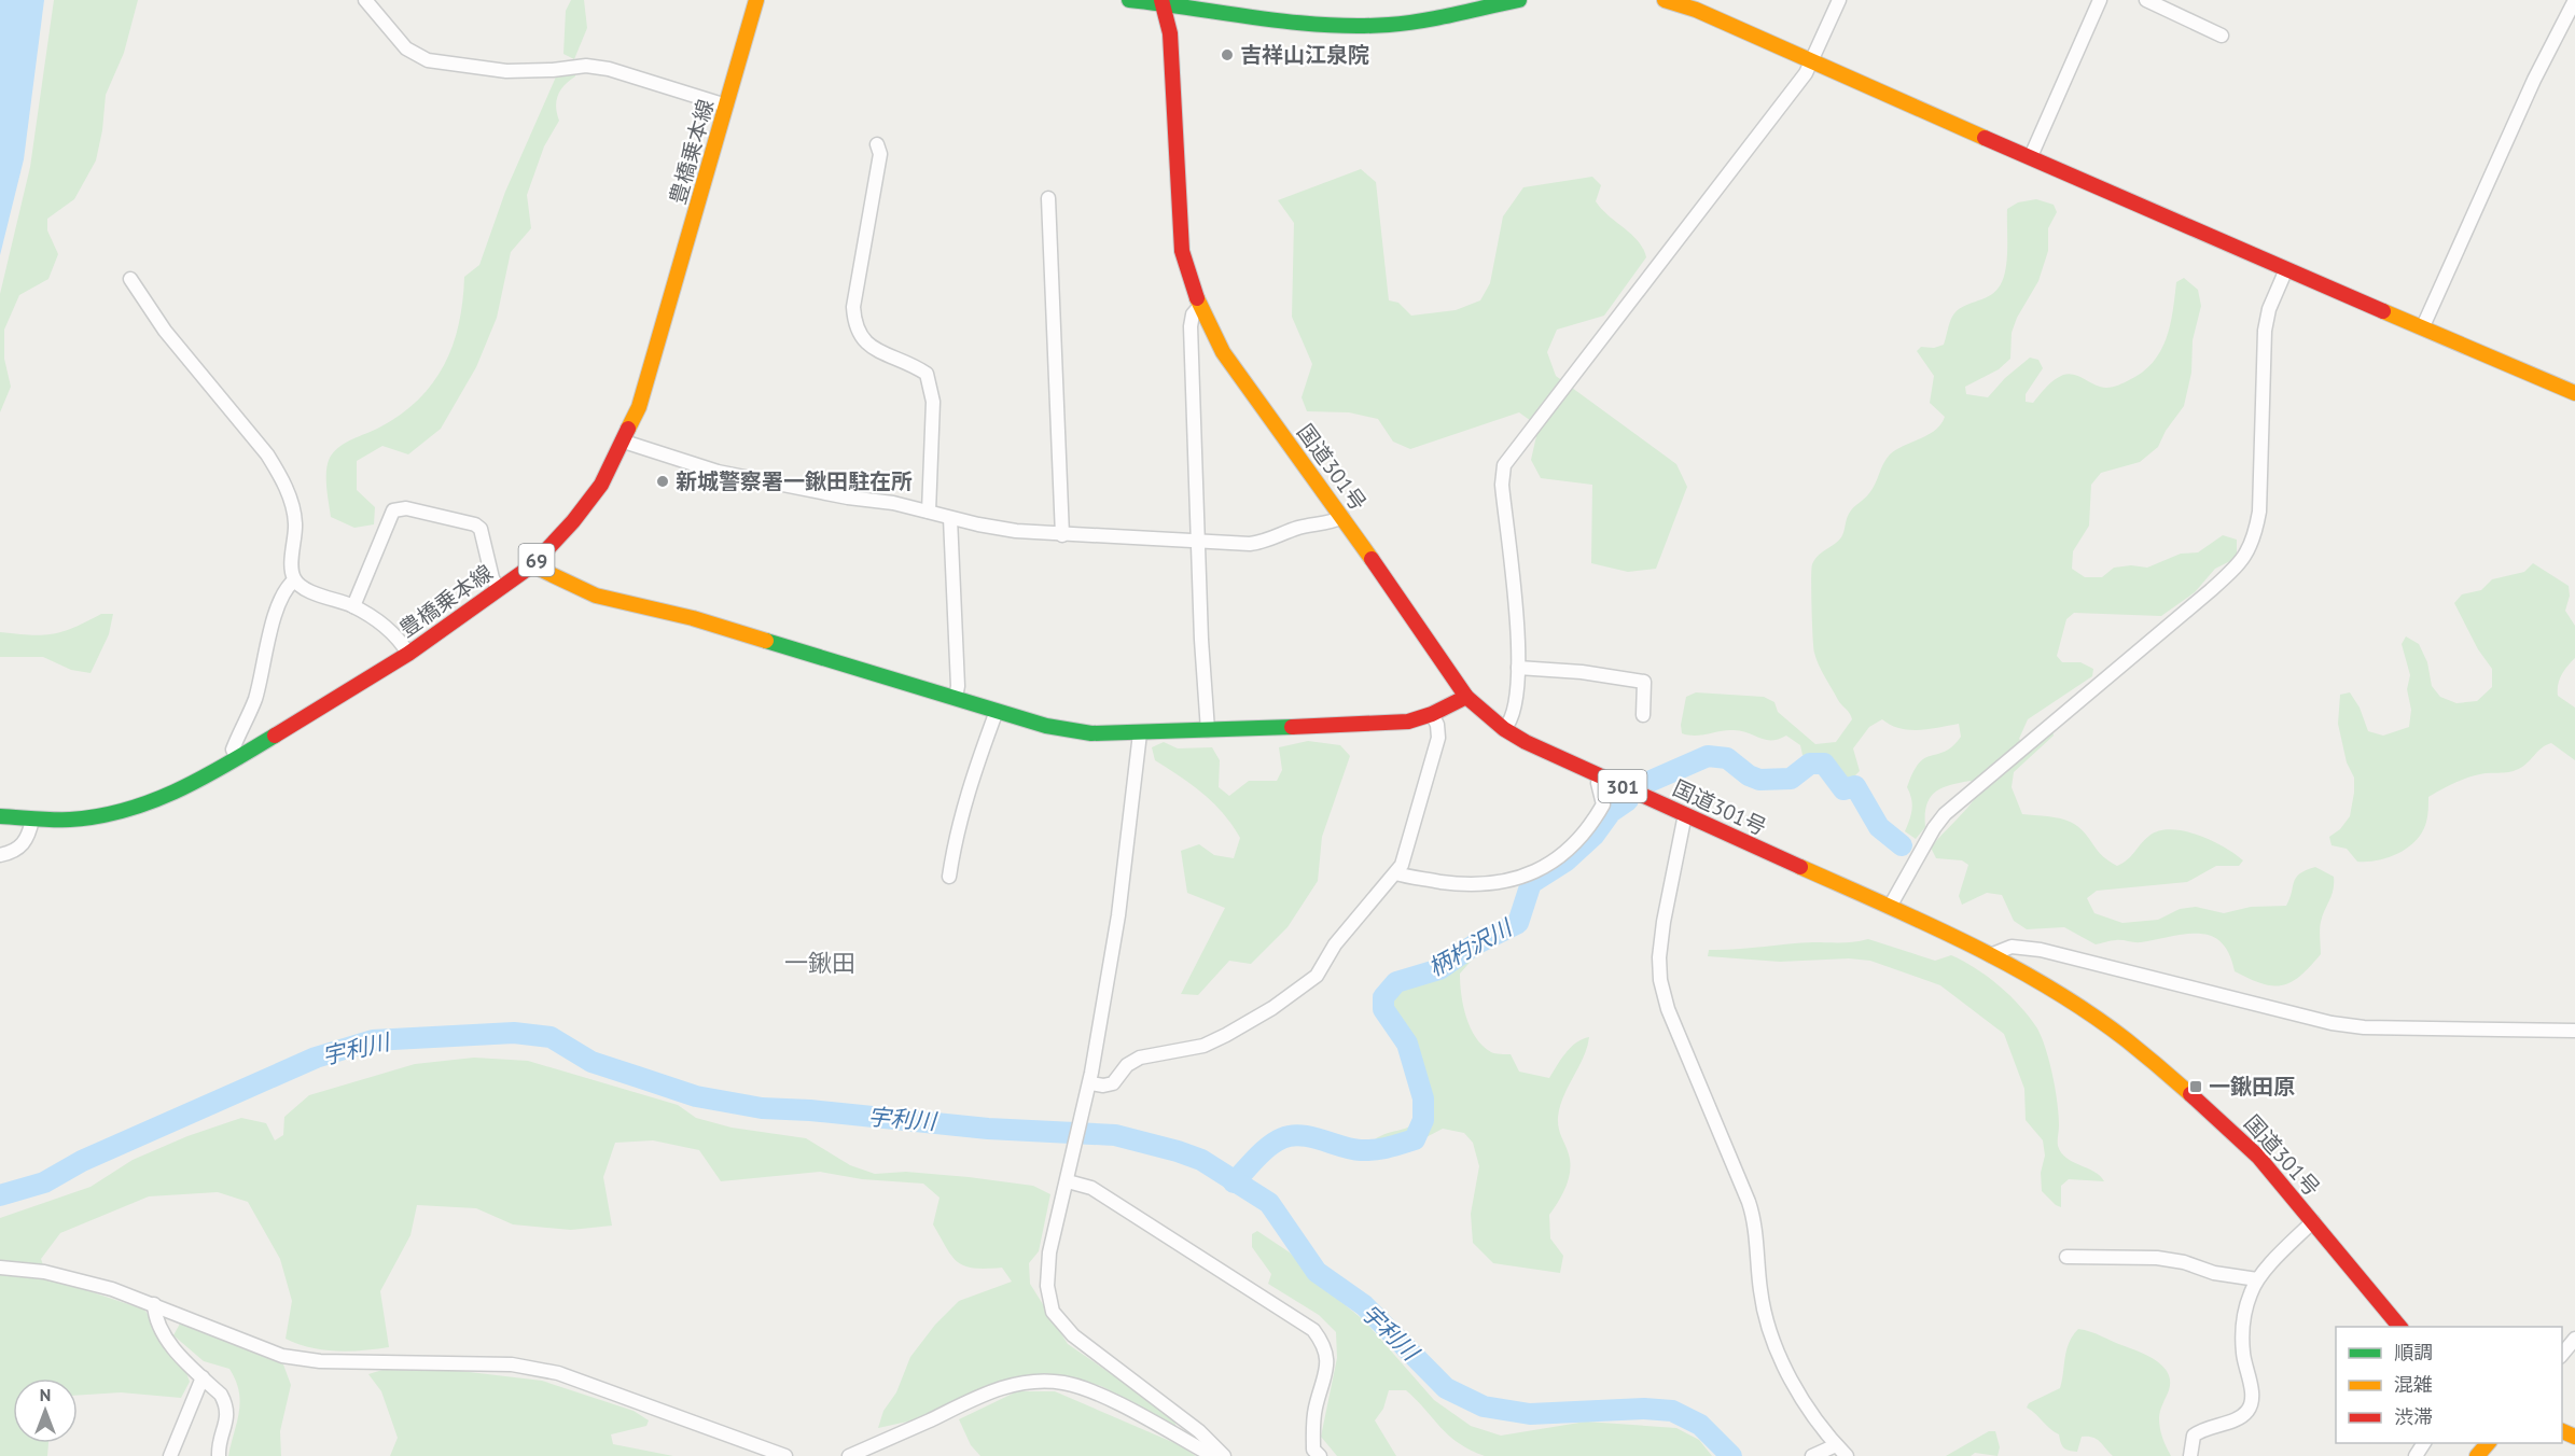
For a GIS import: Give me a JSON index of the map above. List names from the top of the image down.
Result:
{
  "streets": {
    "main road": [
      "豊橋乗本線",
      "国道301号",
      "69",
      "301"
    ]
  },
  "districts": ["一鍬田"],
  "water": ["柄杓沢川", "宇利川"],
  "places": {
    "other": ["吉祥山江泉院", "新城警察署一鍬田駐在所"],
    "transit": ["一鍬田原"]
  },
  "legend": ["順調", "混雑", "渋滞"],
  "north": "top"
}
